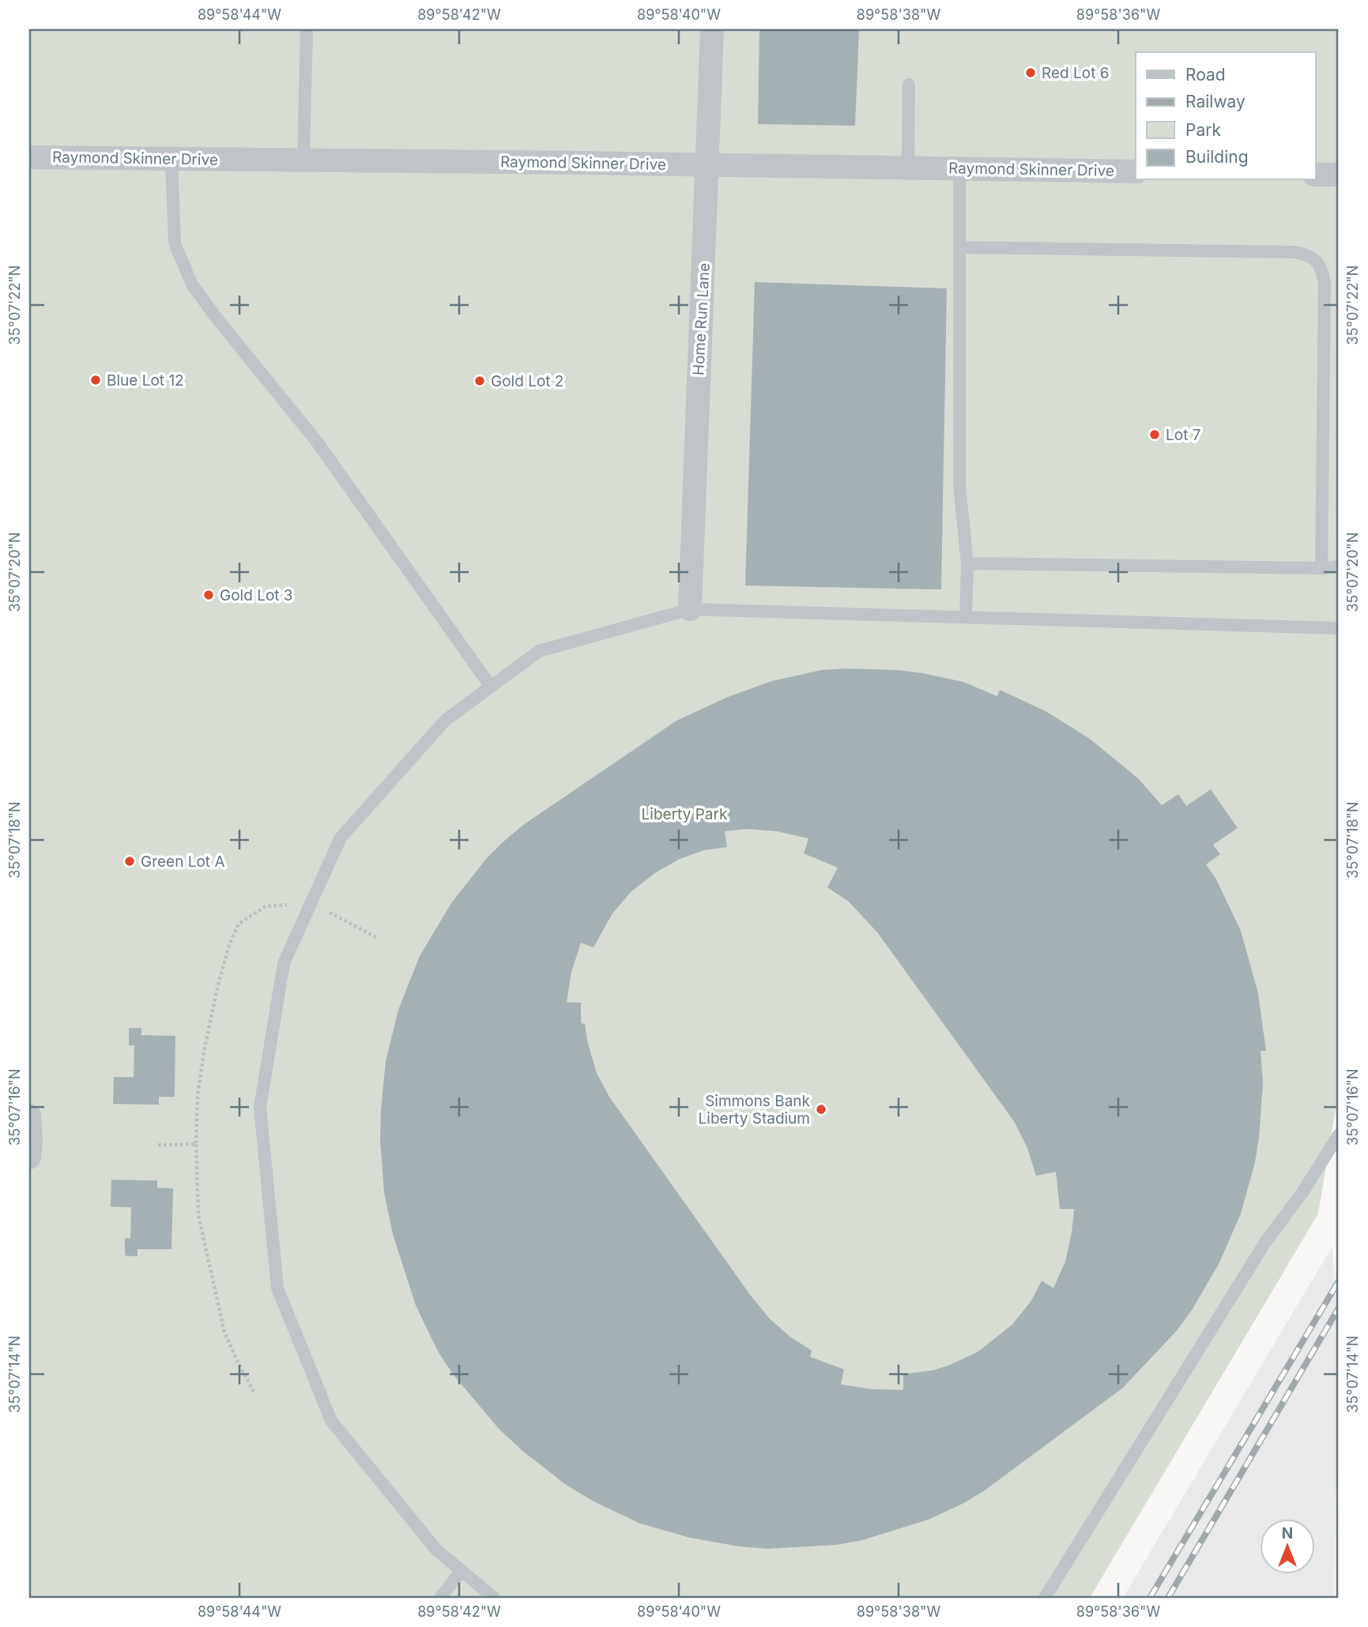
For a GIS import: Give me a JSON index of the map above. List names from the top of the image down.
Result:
{
  "streets": {
    "street": ["Raymond Skinner Drive", "Home Run Lane"]
  },
  "crossings": [
    ["Raymond Skinner Drive", "Home Run Lane"]
  ],
  "parks": ["Liberty Park"],
  "places": [
    "Red Lot 6",
    "Blue Lot 12",
    "Gold Lot 2",
    "Lot 7",
    "Gold Lot 3",
    "Green Lot A",
    "Simmons Bank Liberty Stadium"
  ],
  "legend": [
    "Road",
    "Railway",
    "Park",
    "Building"
  ],
  "north": "top",
  "coordinates": [
    "89°58'44\"W",
    "89°58'42\"W",
    "89°58'40\"W",
    "89°58'38\"W",
    "89°58'36\"W",
    "35°07'22\"N",
    "35°07'20\"N",
    "35°07'18\"N",
    "35°07'16\"N",
    "35°07'14\"N"
  ]
}
